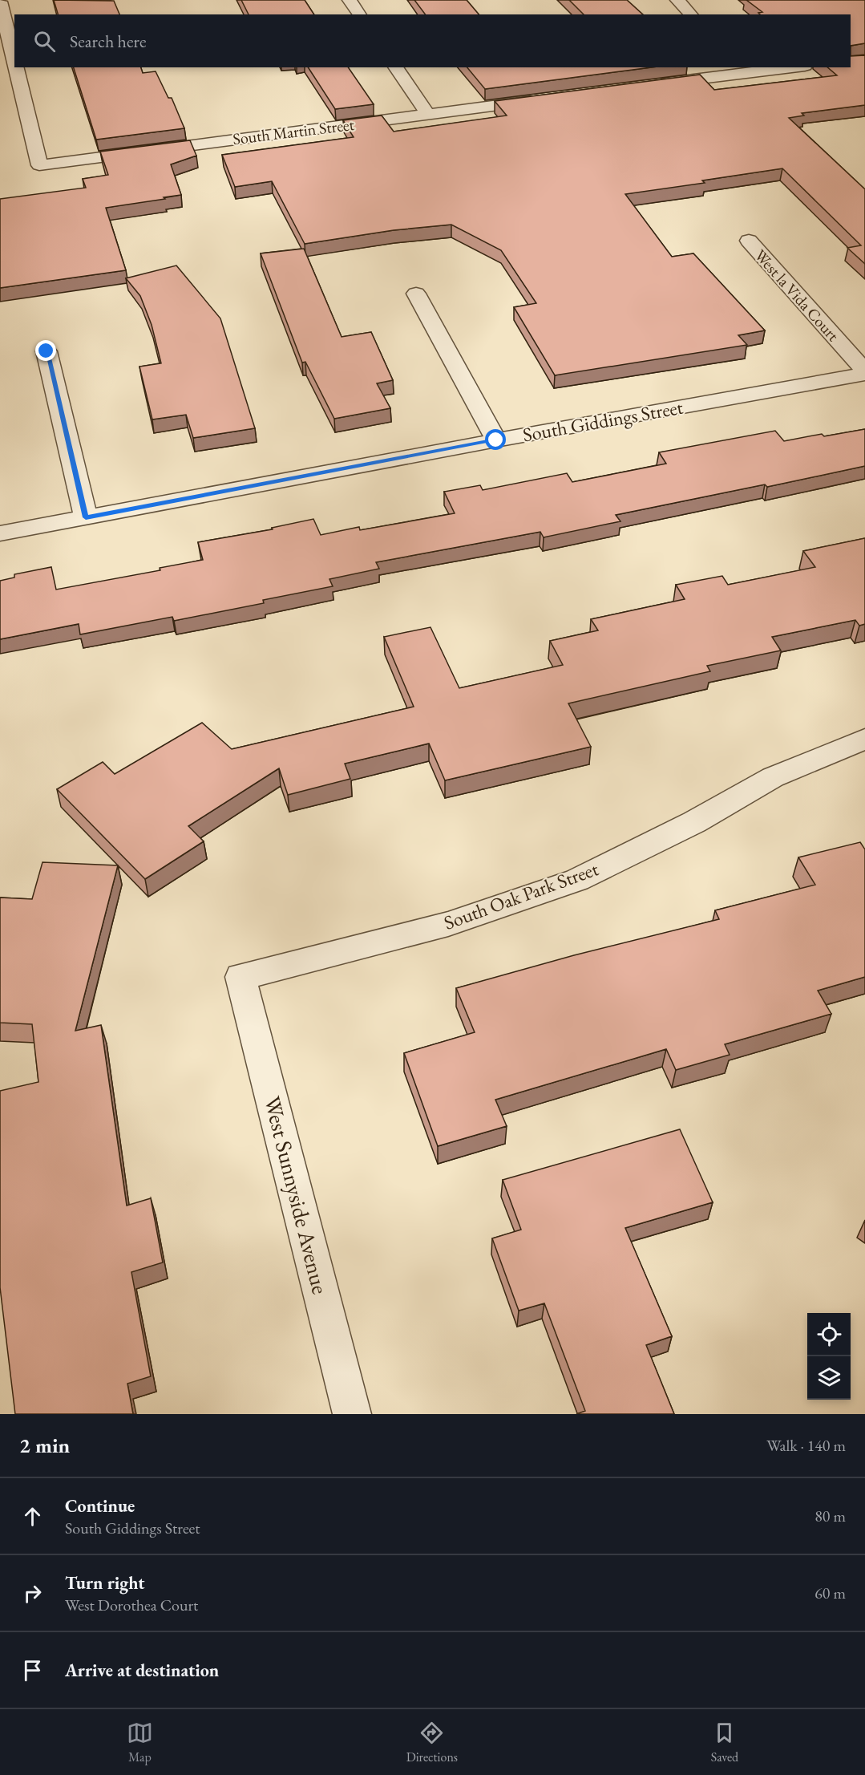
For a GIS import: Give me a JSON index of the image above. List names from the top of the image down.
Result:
{
  "streets": {
    "street": [
      "South Martin Street",
      "West la Vida Court",
      "South Giddings Street",
      "South Oak Park Street",
      "West Sunnyside Avenue"
    ]
  },
  "crossings": [
    ["West la Vida Court", "South Giddings Street"],
    ["South Oak Park Street", "West Sunnyside Avenue"]
  ],
  "page": {
    "search": "Search here",
    "heading": ["2 min", "Walk · 140 m"],
    "list": [
      ["Continue", "South Giddings Street", "80 m"],
      ["Turn right", "West Dorothea Court", "60 m"],
      "Arrive at destination"
    ],
    "nav": ["Map", "Directions", "Saved"]
  }
}
